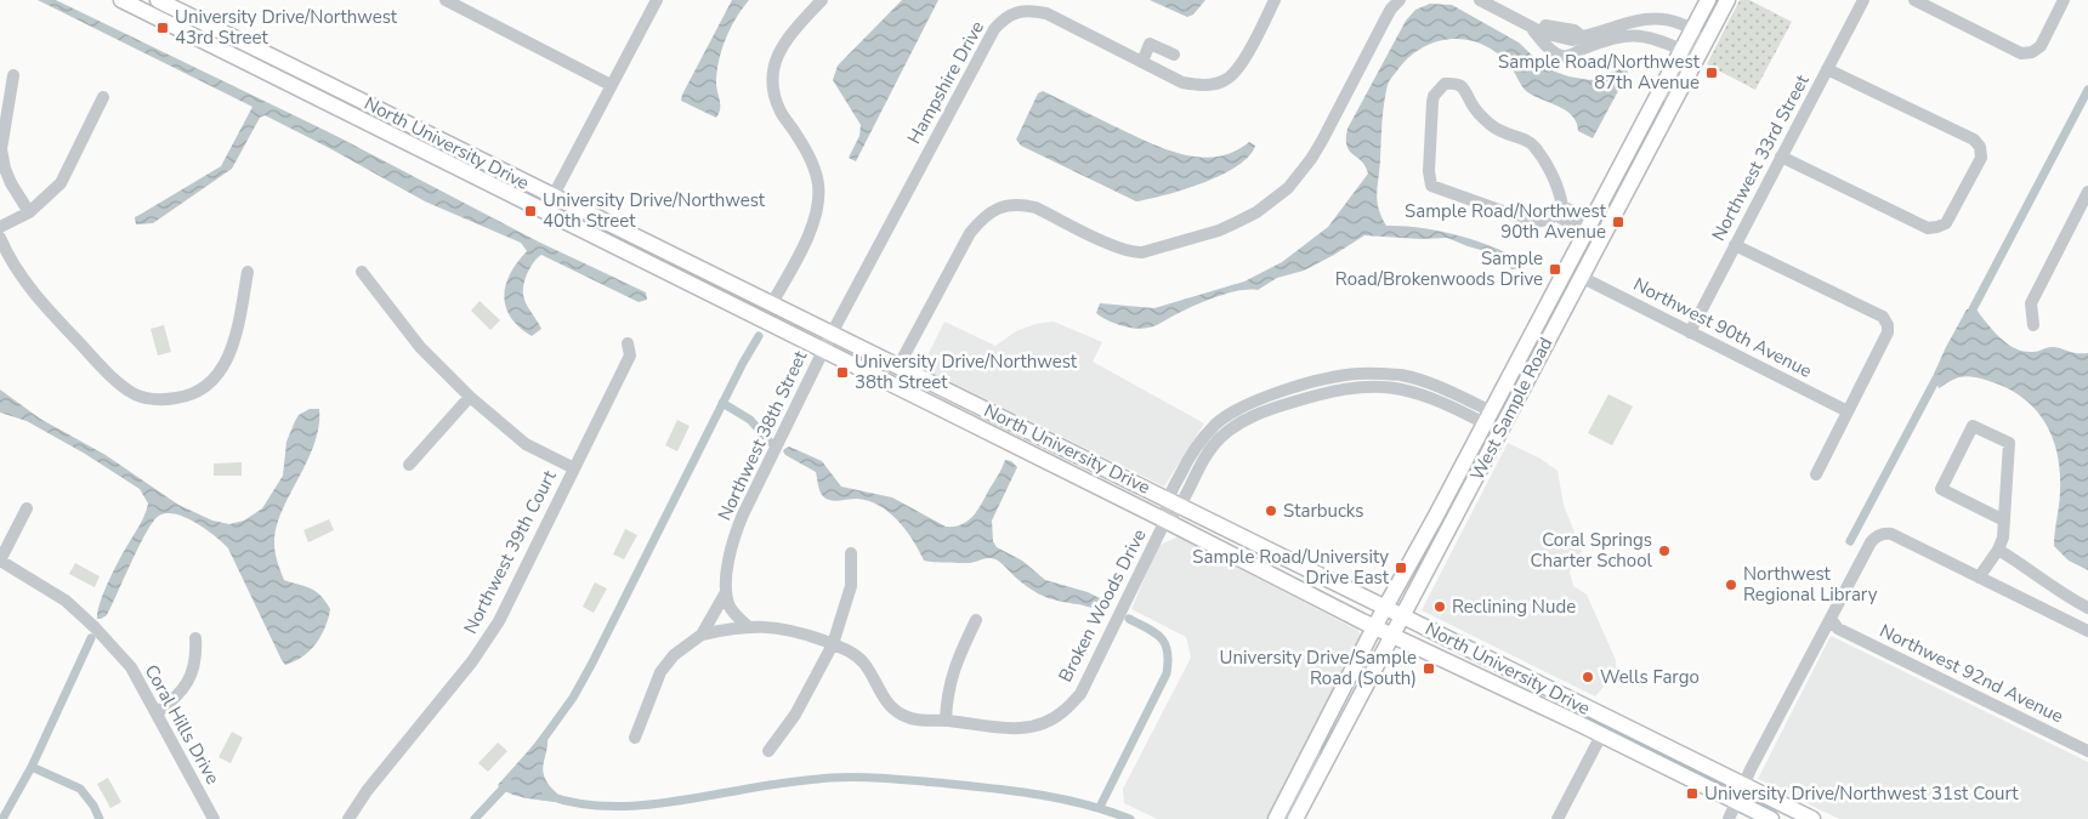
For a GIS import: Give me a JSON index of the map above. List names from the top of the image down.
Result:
{
  "streets": {
    "main road": ["North University Drive", "West Sample Road"],
    "street": [
      "Hampshire Drive",
      "Northwest 33rd Street",
      "Northwest 90th Avenue",
      "Northwest 38th Street",
      "Northwest 39th Court",
      "Broken Woods Drive",
      "Northwest 92nd Avenue",
      "Coral Hills Drive"
    ]
  },
  "crossings": [
    ["Hampshire Drive", "North University Drive"],
    ["Hampshire Drive", "Northwest 38th Street"],
    ["North University Drive", "West Sample Road"],
    ["North University Drive", "Northwest 38th Street"],
    ["North University Drive", "Broken Woods Drive"],
    ["Northwest 33rd Street", "Northwest 90th Avenue"],
    ["Northwest 90th Avenue", "West Sample Road"],
    ["West Sample Road", "Broken Woods Drive"],
    ["Northwest 38th Street", "Broken Woods Drive"]
  ],
  "places": {
    "transit": [
      "University Drive/Northwest 43rd Street",
      "Sample Road/Northwest 87th Avenue",
      "University Drive/Northwest 40th Street",
      "Sample Road/Northwest 90th Avenue",
      "Sample Road/Brokenwoods Drive",
      "University Drive/Northwest 38th Street",
      "Sample Road/University Drive East",
      "University Drive/Sample Road (South)",
      "University Drive/Northwest 31st Court"
    ],
    "other": [
      "Starbucks",
      "Coral Springs Charter School",
      "Northwest Regional Library",
      "Reclining Nude",
      "Wells Fargo"
    ]
  }
}
